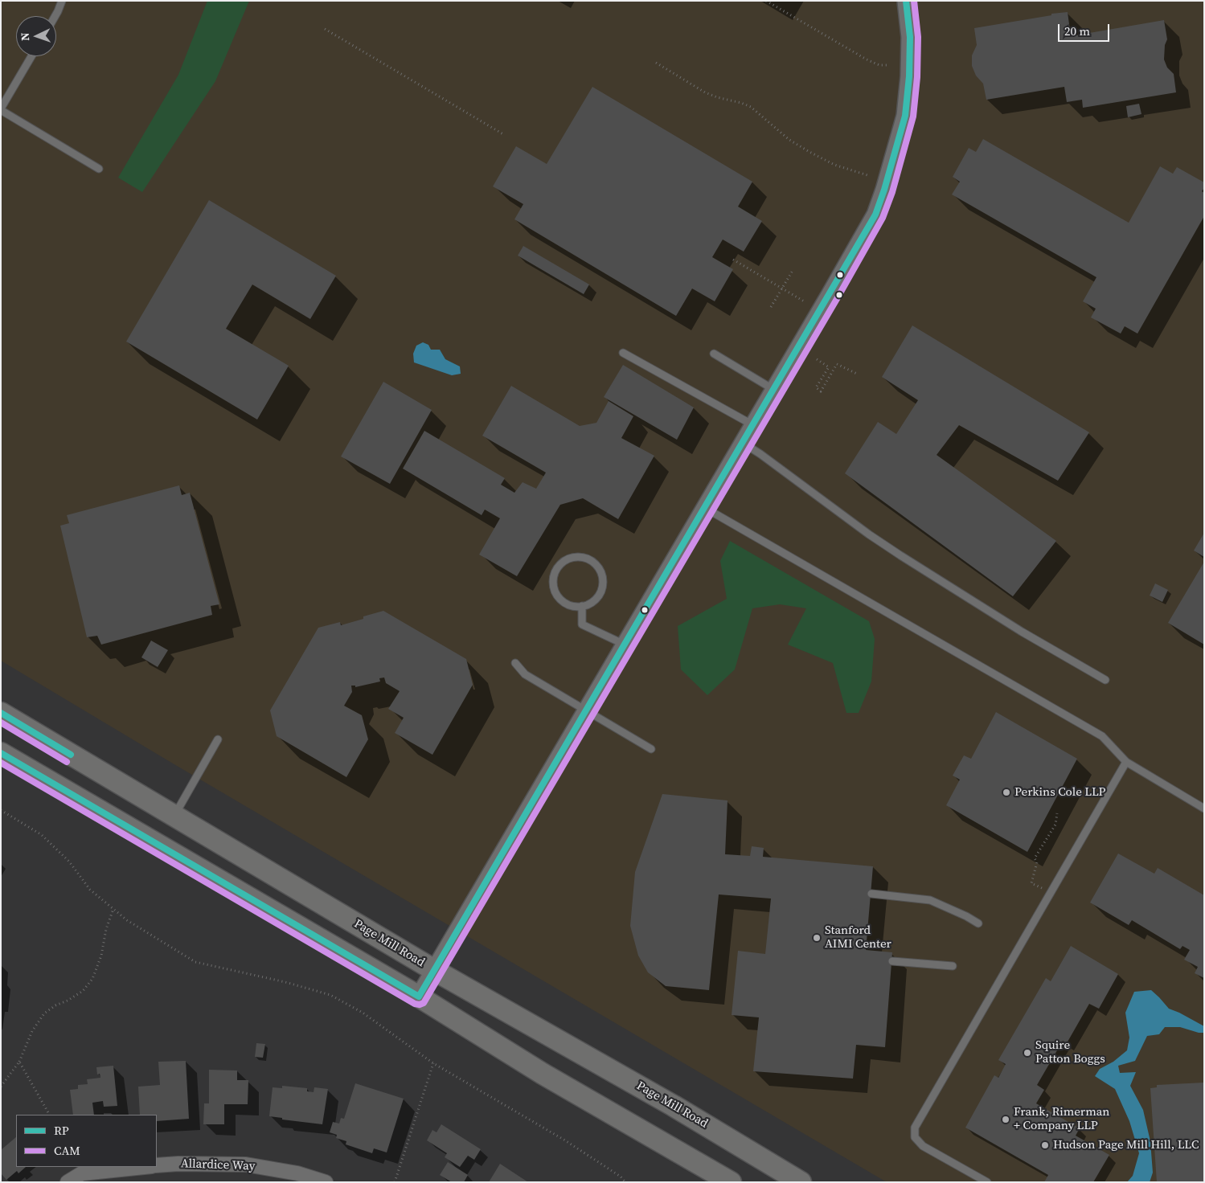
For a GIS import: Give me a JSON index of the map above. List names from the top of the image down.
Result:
{
  "streets": {
    "main road": ["Page Mill Road"],
    "street": ["Allardice Way"]
  },
  "places": [
    "Perkins Cole LLP",
    "Stanford AIMI Center",
    "Squire Patton Boggs",
    "Frank, Rimerman + Company LLP",
    "Hudson Page Mill Hill, LLC"
  ],
  "lines": ["transit line RP", "transit line CAM"],
  "legend": ["RP", "CAM"],
  "scale_bar": "20 m",
  "north": "left"
}
